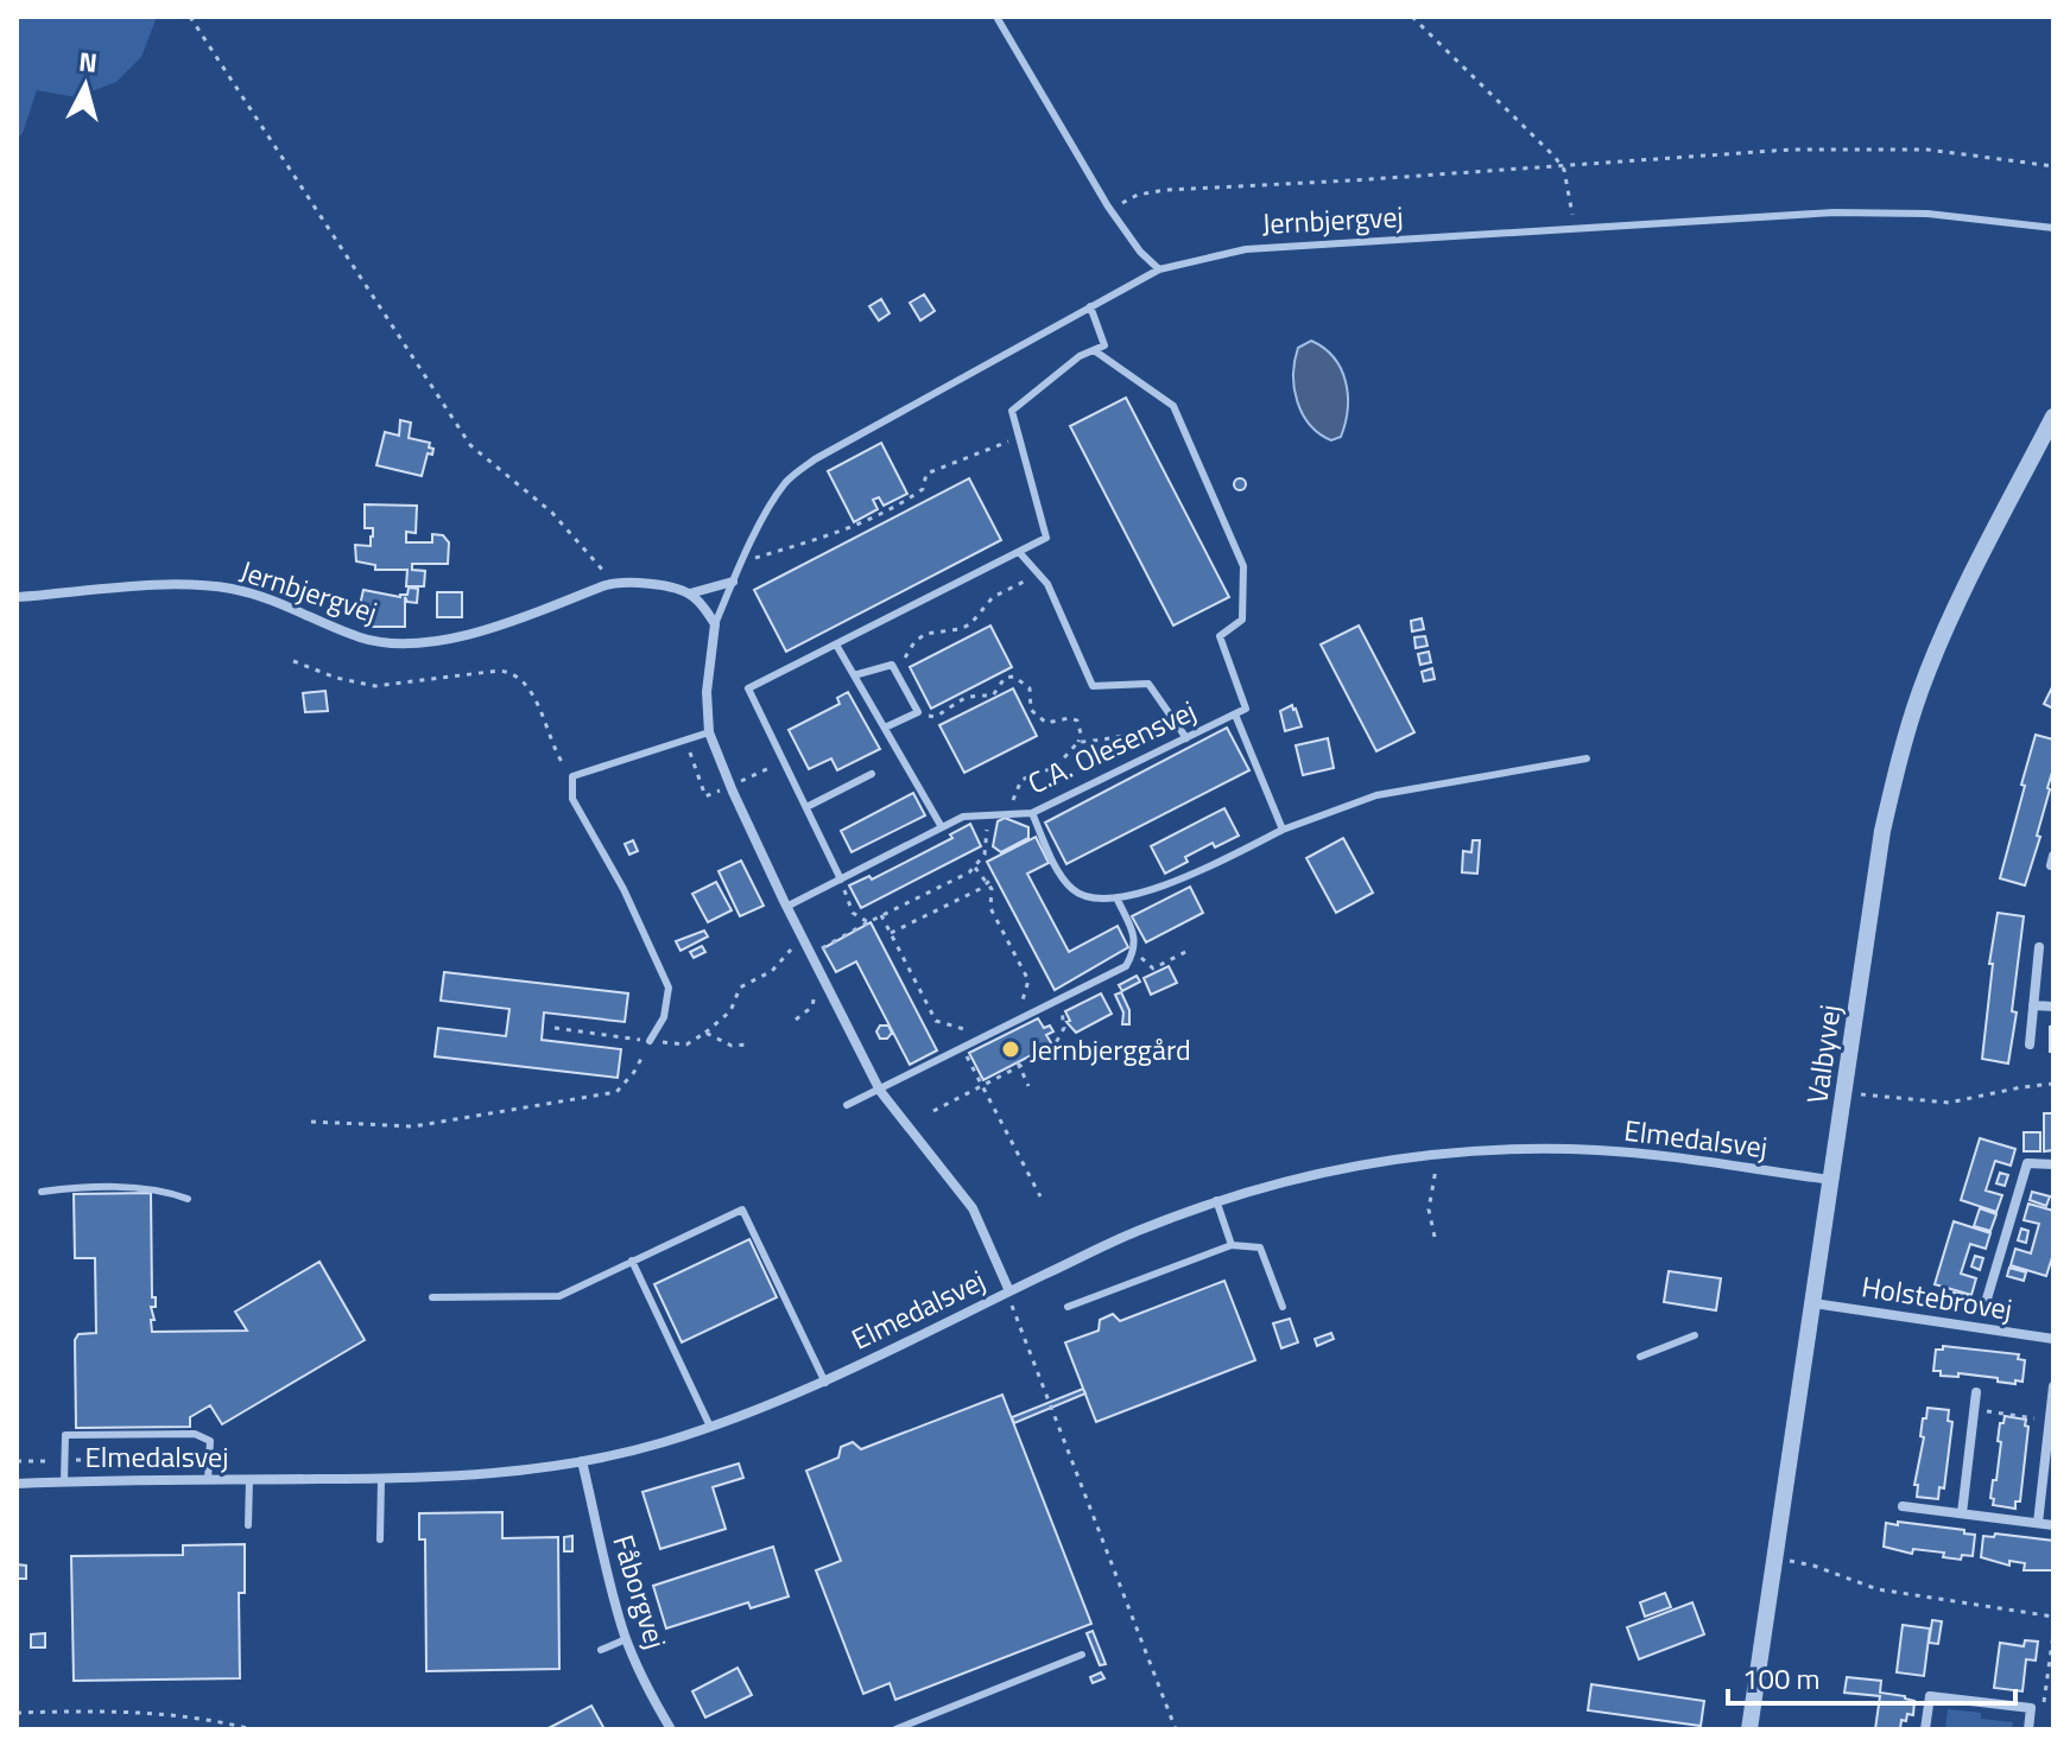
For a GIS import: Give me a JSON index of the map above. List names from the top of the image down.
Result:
{
  "streets": {
    "street": [
      "Jernbjergvej",
      "Valbyvej",
      "Elmedalsvej",
      "Holstebrovej",
      "Fåborgvej"
    ],
    "lane": ["C.A. Olesensvej"]
  },
  "crossings": [
    ["Valbyvej", "Elmedalsvej"],
    ["Valbyvej", "Holstebrovej"],
    ["Elmedalsvej", "Fåborgvej"]
  ],
  "places": ["Jernbjerggård"],
  "scale_bar": "100 m",
  "north": "top"
}
